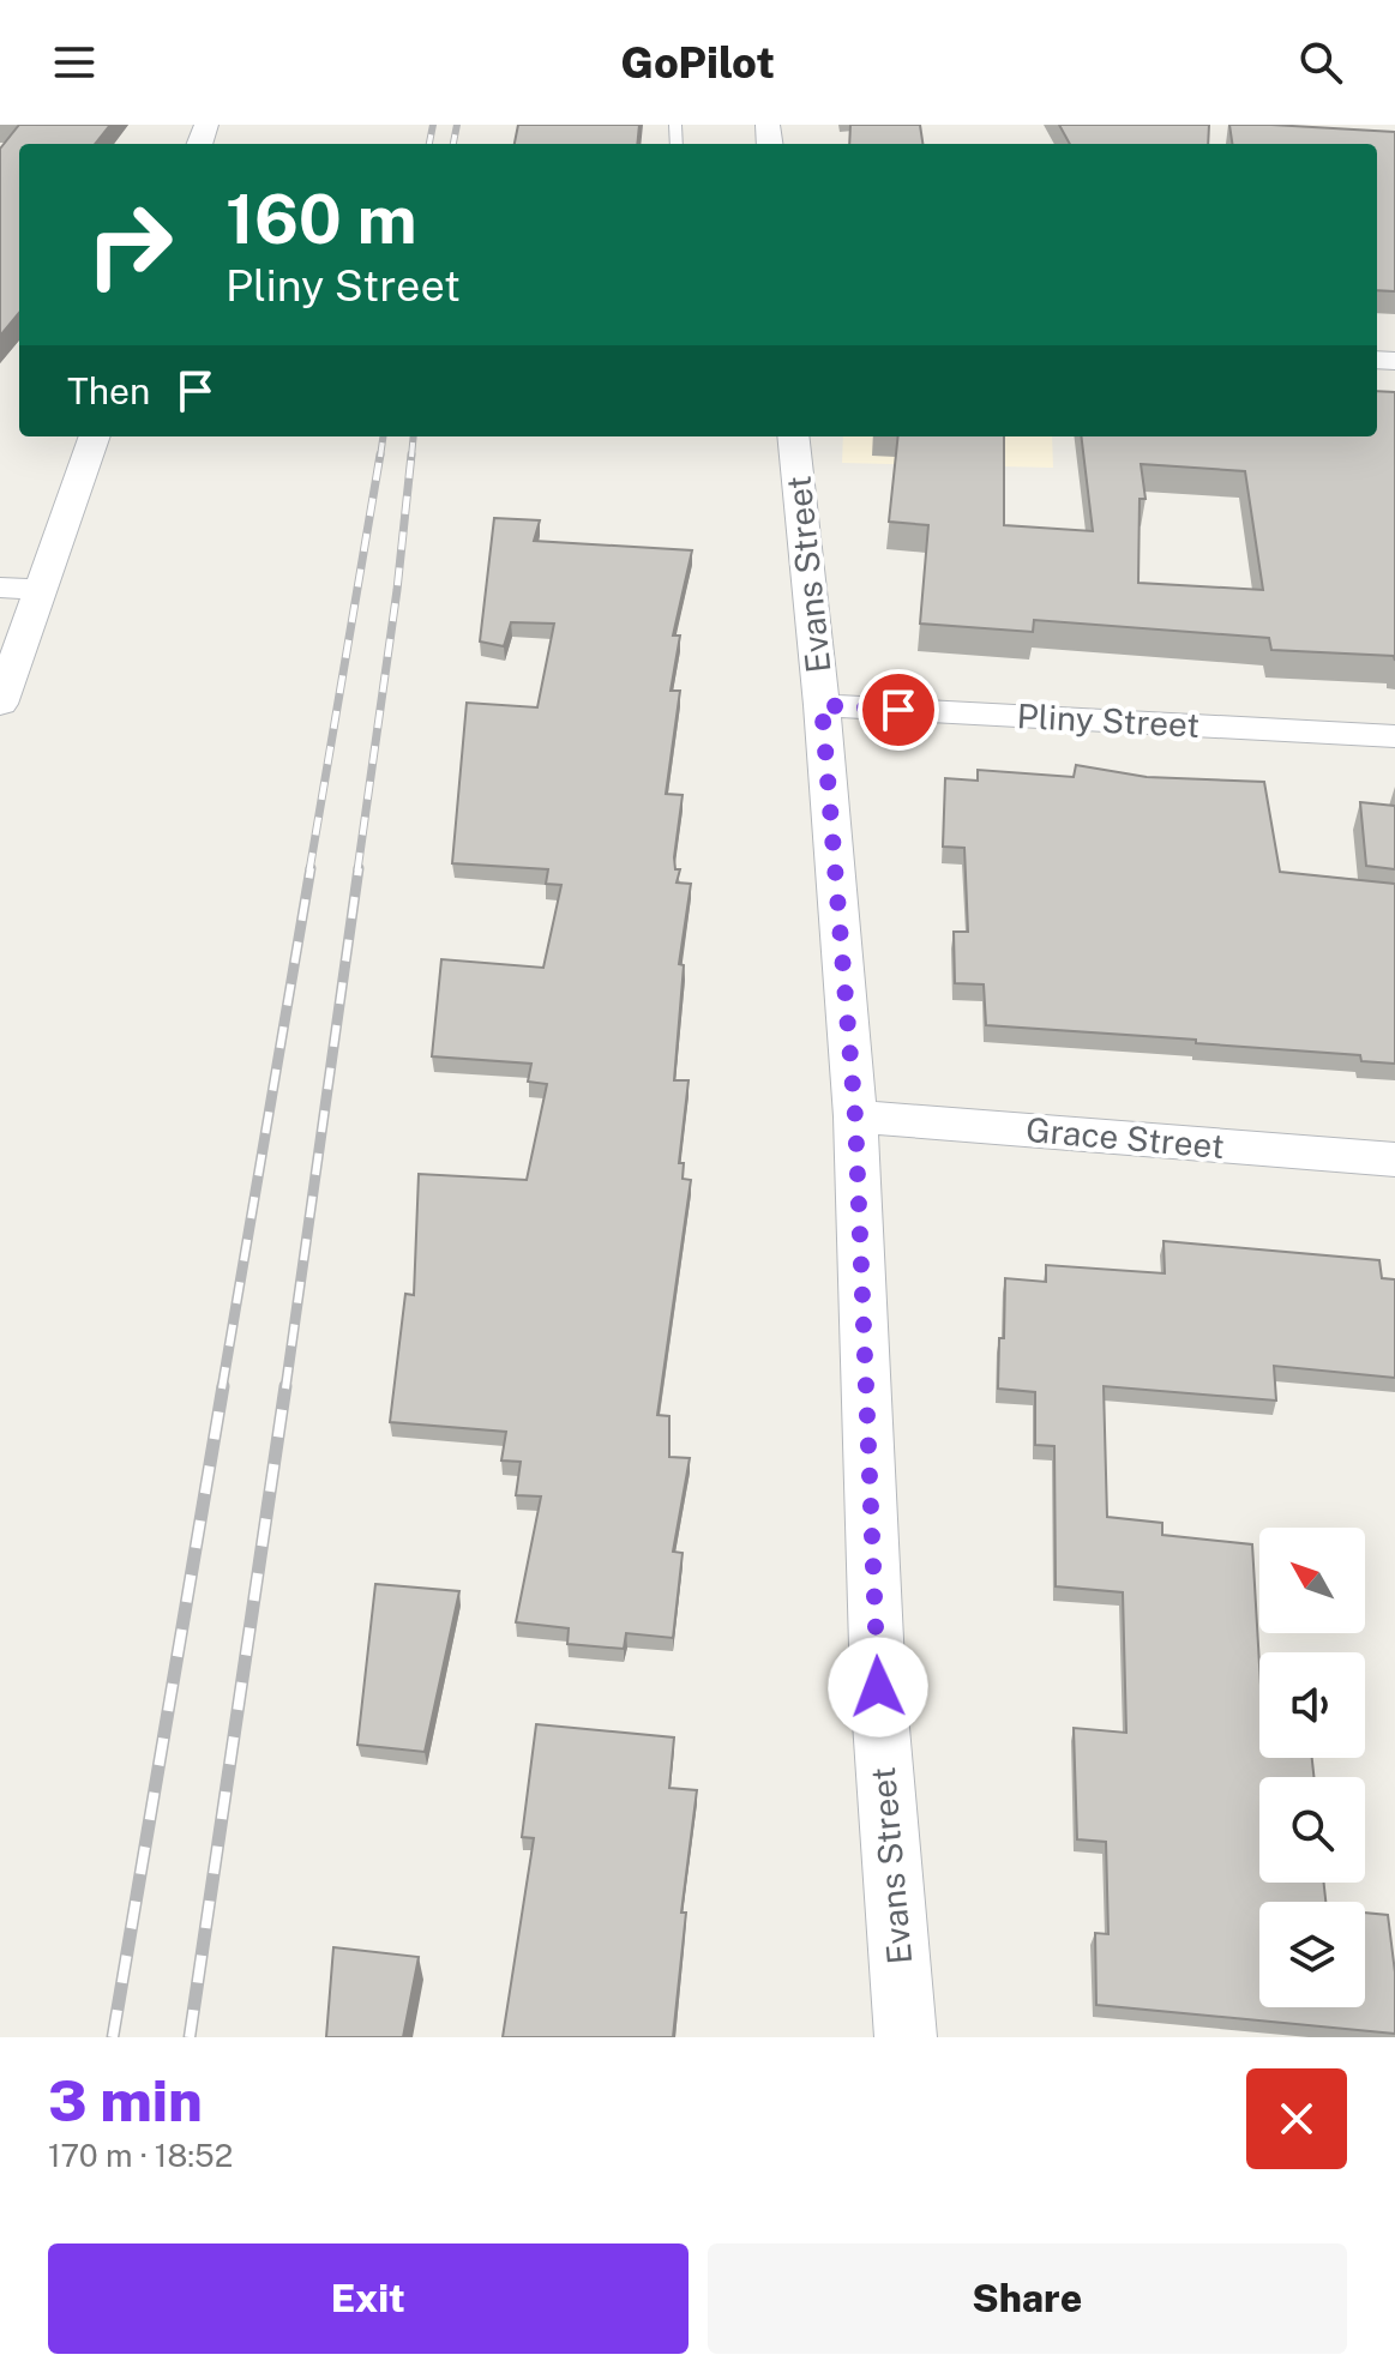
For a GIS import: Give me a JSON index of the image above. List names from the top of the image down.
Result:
{
  "streets": {
    "street": ["Evans Street", "Pliny Street", "Grace Street"]
  },
  "crossings": [
    ["Evans Street", "Pliny Street"],
    ["Evans Street", "Grace Street"]
  ],
  "north": "top left",
  "page": {
    "header": "GoPilot",
    "turn": ["160 m", "Pliny Street"],
    "then": "Then",
    "heading": ["3 min", "170 m · 18:52"],
    "buttons": ["Exit", "Share"]
  }
}
